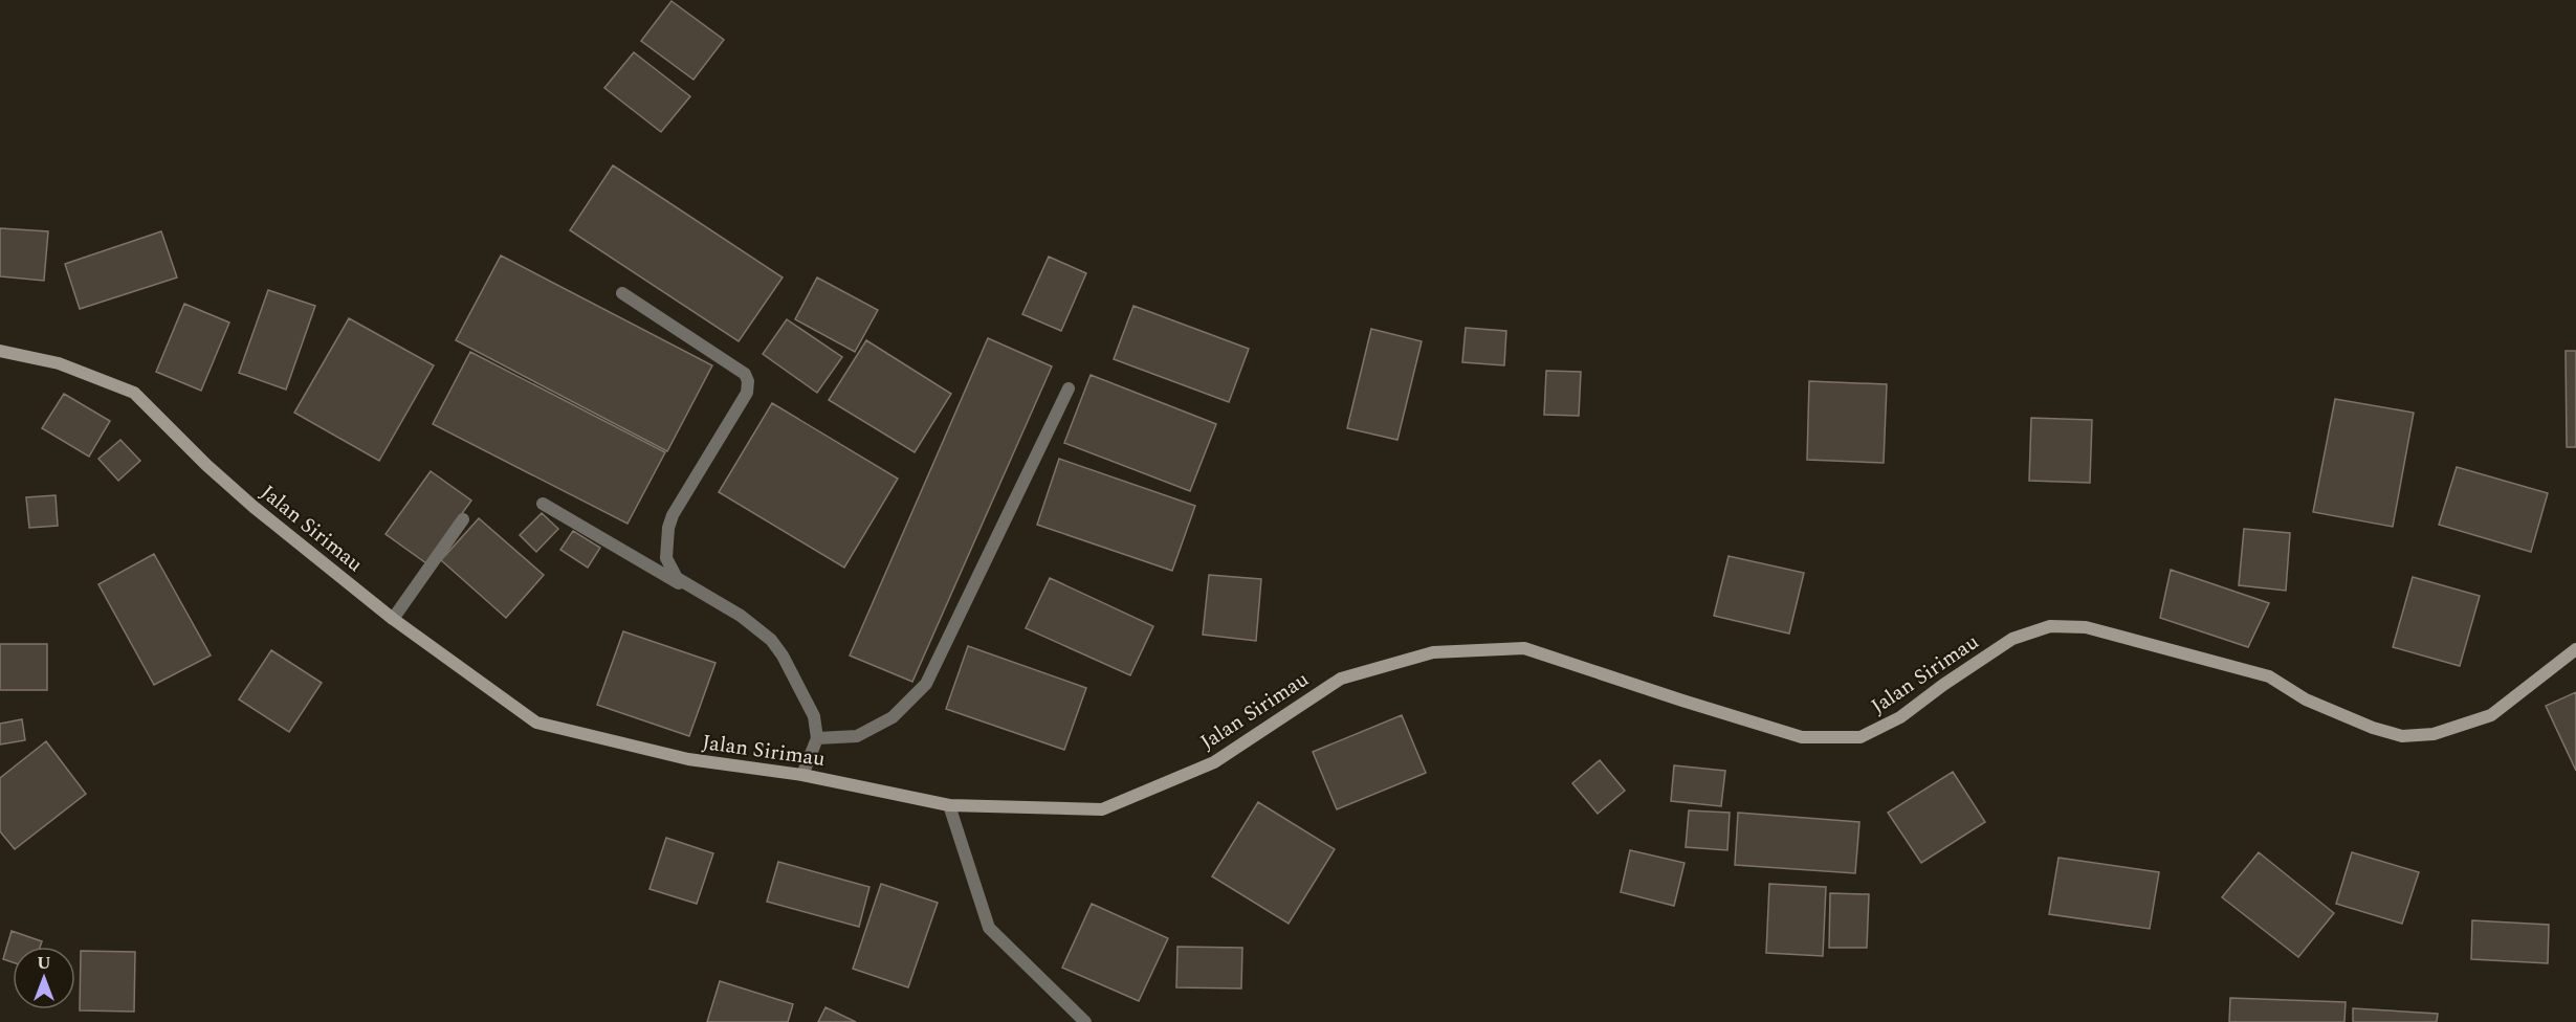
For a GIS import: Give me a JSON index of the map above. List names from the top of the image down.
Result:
{
  "streets": {
    "main road": ["Jalan Sirimau"]
  },
  "north": "top"
}
